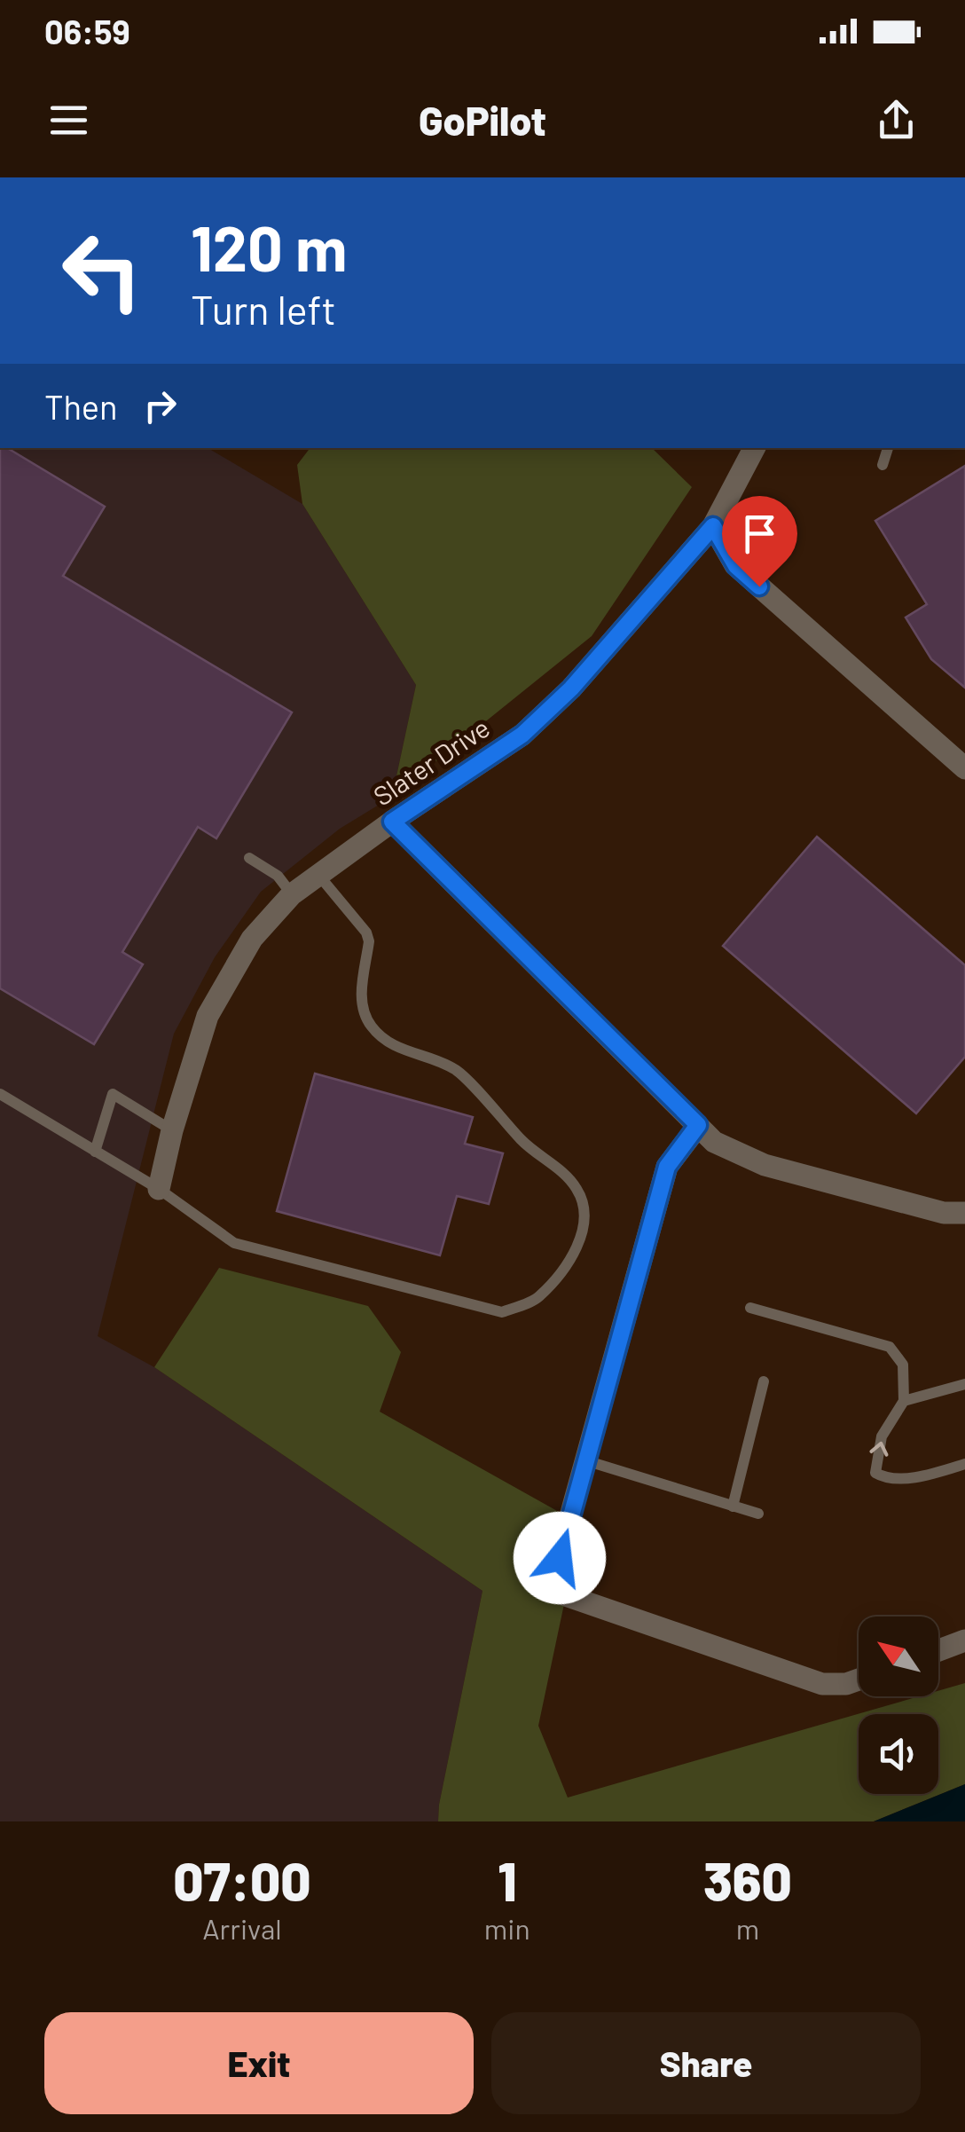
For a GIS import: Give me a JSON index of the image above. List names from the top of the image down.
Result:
{
  "streets": {
    "street": ["Slater Drive"]
  },
  "north": "top left",
  "page": {
    "status": "06:59",
    "header": "GoPilot",
    "turn": ["120 m", "Turn left"],
    "then": "Then",
    "eta": [
      "07:00",
      "Arrival",
      "1",
      "min",
      "360",
      "m"
    ],
    "buttons": ["Exit", "Share"]
  }
}
